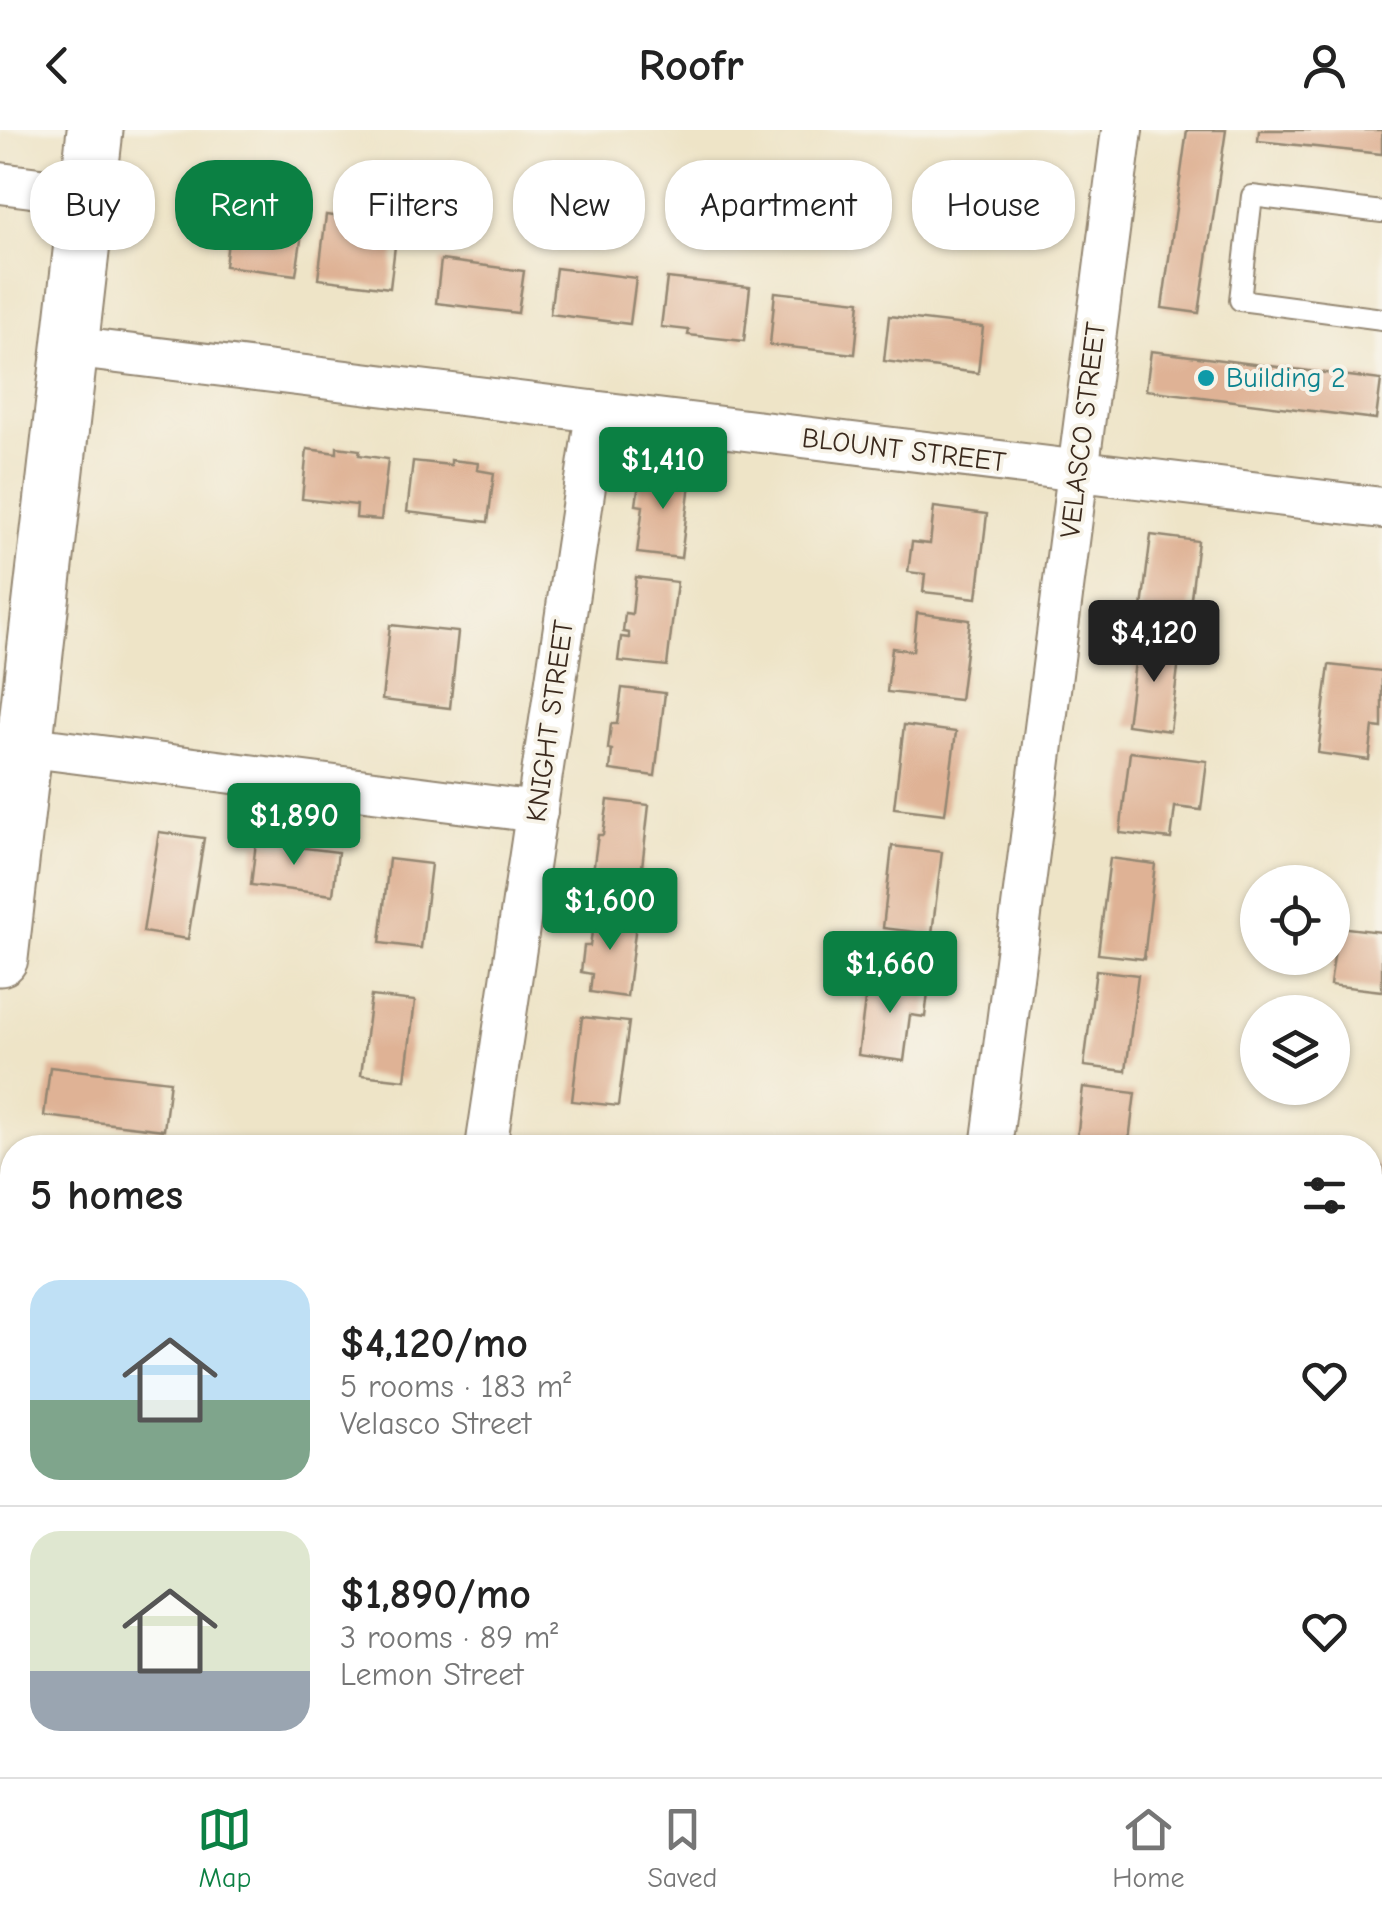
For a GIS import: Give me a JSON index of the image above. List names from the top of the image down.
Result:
{
  "streets": {
    "street": ["VELASCO STREET", "BLOUNT STREET", "KNIGHT STREET"]
  },
  "crossings": [
    ["VELASCO STREET", "BLOUNT STREET"],
    ["BLOUNT STREET", "KNIGHT STREET"]
  ],
  "places": ["Building 2"],
  "page": {
    "header": "Roofr",
    "chip": [
      "Buy",
      "Rent",
      "Filters",
      "New",
      "Apartment",
      "House"
    ],
    "price": [
      "$1,410",
      "$4,120",
      "$1,890",
      "$1,600",
      "$1,660"
    ],
    "heading": "5 homes",
    "list": [
      {
        "name": "$4,120/mo",
        "note": "5 rooms · 183 m² · Velasco Street"
      },
      {
        "name": "$1,890/mo",
        "note": "3 rooms · 89 m² · Lemon Street"
      }
    ],
    "tabs": ["Map", "Saved", "Home"]
  }
}
